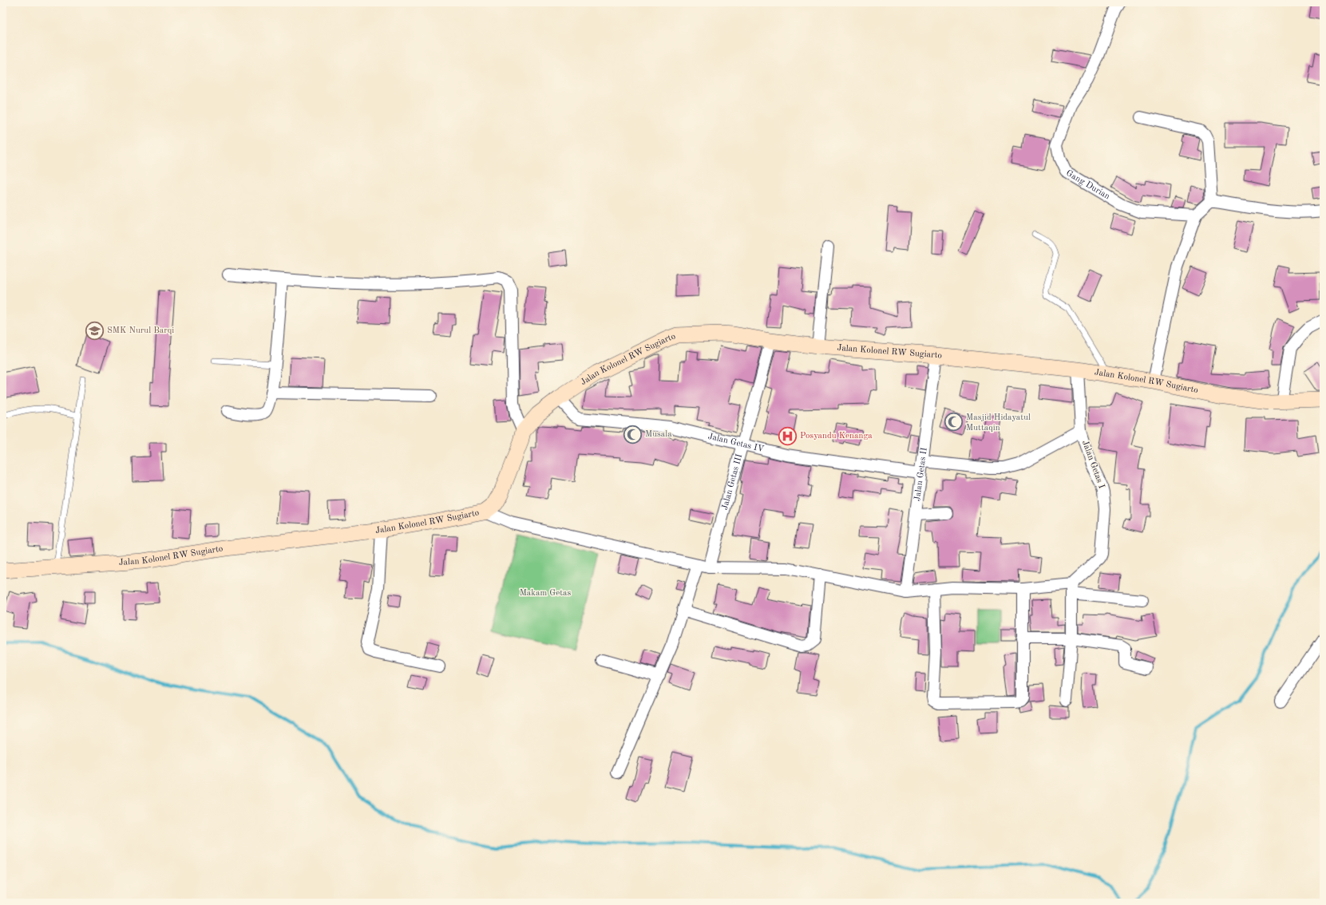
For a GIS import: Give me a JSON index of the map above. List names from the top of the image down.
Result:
{
  "streets": {
    "main road": ["Jalan Kolonel RW Sugiarto"],
    "street": [
      "Gang Durian",
      "Jalan Getas IV",
      "Jalan Getas I",
      "Jalan Getas II",
      "Jalan Getas III"
    ]
  },
  "crossings": [
    ["Jalan Kolonel RW Sugiarto", "Jalan Getas IV"],
    ["Jalan Kolonel RW Sugiarto", "Jalan Getas I"],
    ["Jalan Kolonel RW Sugiarto", "Jalan Getas II"],
    ["Jalan Kolonel RW Sugiarto", "Jalan Getas III"],
    ["Jalan Getas IV", "Jalan Getas II"],
    ["Jalan Getas IV", "Jalan Getas III"]
  ],
  "parks": ["Makam Getas"],
  "places": {
    "school or university": ["SMK Nurul Barqi"],
    "mosque": ["Masjid Hidayatul Muttaqin", "Musala"],
    "hospital": ["Posyandu Kenanga"]
  }
}
